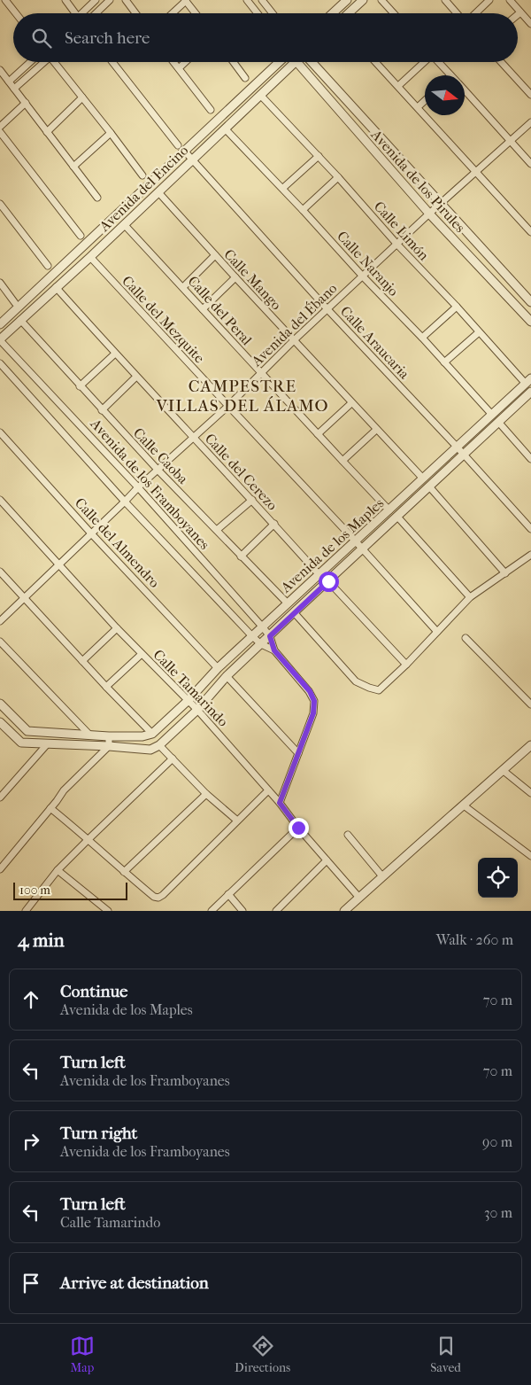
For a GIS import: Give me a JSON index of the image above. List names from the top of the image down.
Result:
{
  "streets": {
    "street": [
      "Avenida de los Pirules",
      "Avenida del Encino",
      "Calle Limón",
      "Calle Naranjo",
      "Calle Mango",
      "Calle del Peral",
      "Calle del Mezquite",
      "Avenida del Ébano",
      "Calle Araucaria",
      "Calle Caoba",
      "Calle del Cerezo",
      "Avenida de los Framboyanes",
      "Calle del Almendro",
      "Avenida de los Maples",
      "Calle Tamarindo"
    ]
  },
  "crossings": [
    ["Avenida de los Pirules", "Avenida del Encino"],
    ["Avenida de los Pirules", "Avenida del Ébano"],
    ["Avenida del Encino", "Calle Limón"],
    ["Avenida del Encino", "Calle Naranjo"],
    ["Avenida del Encino", "Calle Mango"],
    ["Avenida del Encino", "Calle del Peral"],
    ["Avenida del Encino", "Calle del Mezquite"],
    ["Avenida del Encino", "Calle Araucaria"],
    ["Avenida del Encino", "Calle Caoba"],
    ["Avenida del Encino", "Calle del Cerezo"],
    ["Avenida del Encino", "Avenida de los Framboyanes"],
    ["Calle Limón", "Avenida del Ébano"],
    ["Calle Limón", "Avenida de los Maples"],
    ["Calle Naranjo", "Avenida del Ébano"],
    ["Calle Naranjo", "Avenida de los Maples"],
    ["Calle Mango", "Avenida del Ébano"],
    ["Calle Mango", "Avenida de los Maples"],
    ["Calle del Peral", "Avenida del Ébano"],
    ["Calle del Peral", "Avenida de los Maples"],
    ["Calle del Mezquite", "Avenida del Ébano"],
    ["Calle del Mezquite", "Avenida de los Maples"],
    ["Avenida del Ébano", "Calle Araucaria"],
    ["Avenida del Ébano", "Calle Caoba"],
    ["Avenida del Ébano", "Calle del Cerezo"],
    ["Avenida del Ébano", "Avenida de los Framboyanes"],
    ["Avenida del Ébano", "Calle del Almendro"],
    ["Avenida del Ébano", "Calle Tamarindo"],
    ["Calle Araucaria", "Avenida de los Maples"],
    ["Calle Caoba", "Avenida de los Maples"],
    ["Calle del Cerezo", "Avenida de los Maples"],
    ["Avenida de los Framboyanes", "Avenida de los Maples"],
    ["Avenida de los Framboyanes", "Calle Tamarindo"],
    ["Calle del Almendro", "Avenida de los Maples"],
    ["Avenida de los Maples", "Calle Tamarindo"]
  ],
  "districts": ["CAMPESTRE VILLAS DEL ÁLAMO"],
  "scale_bar": "100 m",
  "north": "right",
  "page": {
    "search": "Search here",
    "scale": "100 m",
    "heading": ["4 min", "Walk · 260 m"],
    "list": [
      ["Continue", "Avenida de los Maples", "70 m"],
      ["Turn left", "Avenida de los Framboyanes", "70 m"],
      ["Turn right", "Avenida de los Framboyanes", "90 m"],
      ["Turn left", "Calle Tamarindo", "30 m"],
      "Arrive at destination"
    ],
    "nav": ["Map", "Directions", "Saved"]
  }
}
